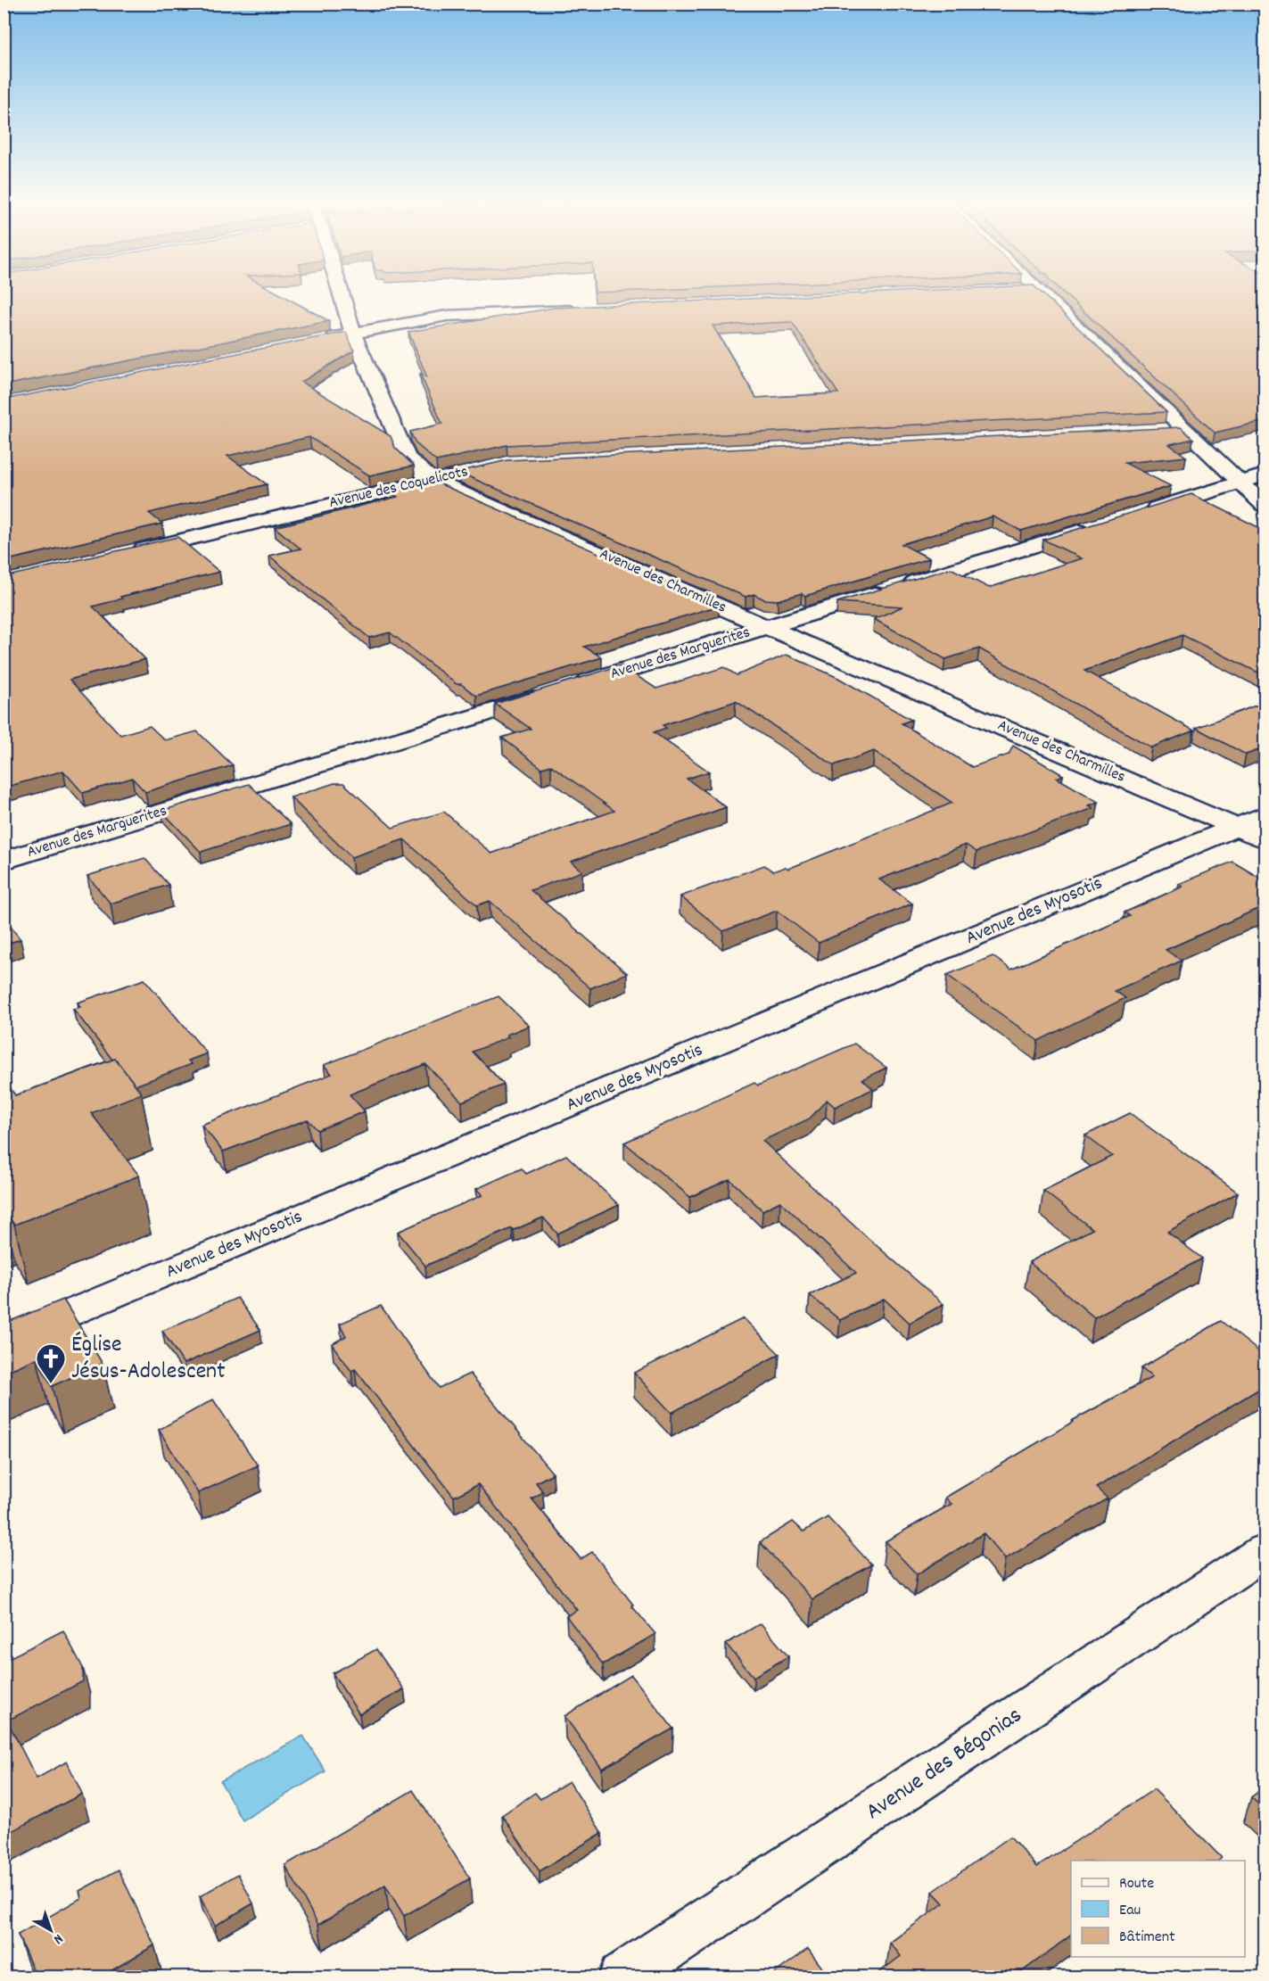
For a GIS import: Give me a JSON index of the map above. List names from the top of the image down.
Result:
{
  "streets": {
    "street": [
      "Avenue des Coquelicots",
      "Avenue des Charmilles",
      "Avenue des Marguerites",
      "Avenue des Myosotis",
      "Avenue des Bégonias"
    ]
  },
  "crossings": [
    ["Avenue des Coquelicots", "Avenue des Charmilles"],
    ["Avenue des Charmilles", "Avenue des Marguerites"],
    ["Avenue des Charmilles", "Avenue des Myosotis"]
  ],
  "places": {
    "church": ["Église Jésus-Adolescent"]
  },
  "legend": ["Route", "Eau", "Bâtiment"],
  "north": "bottom right"
}
